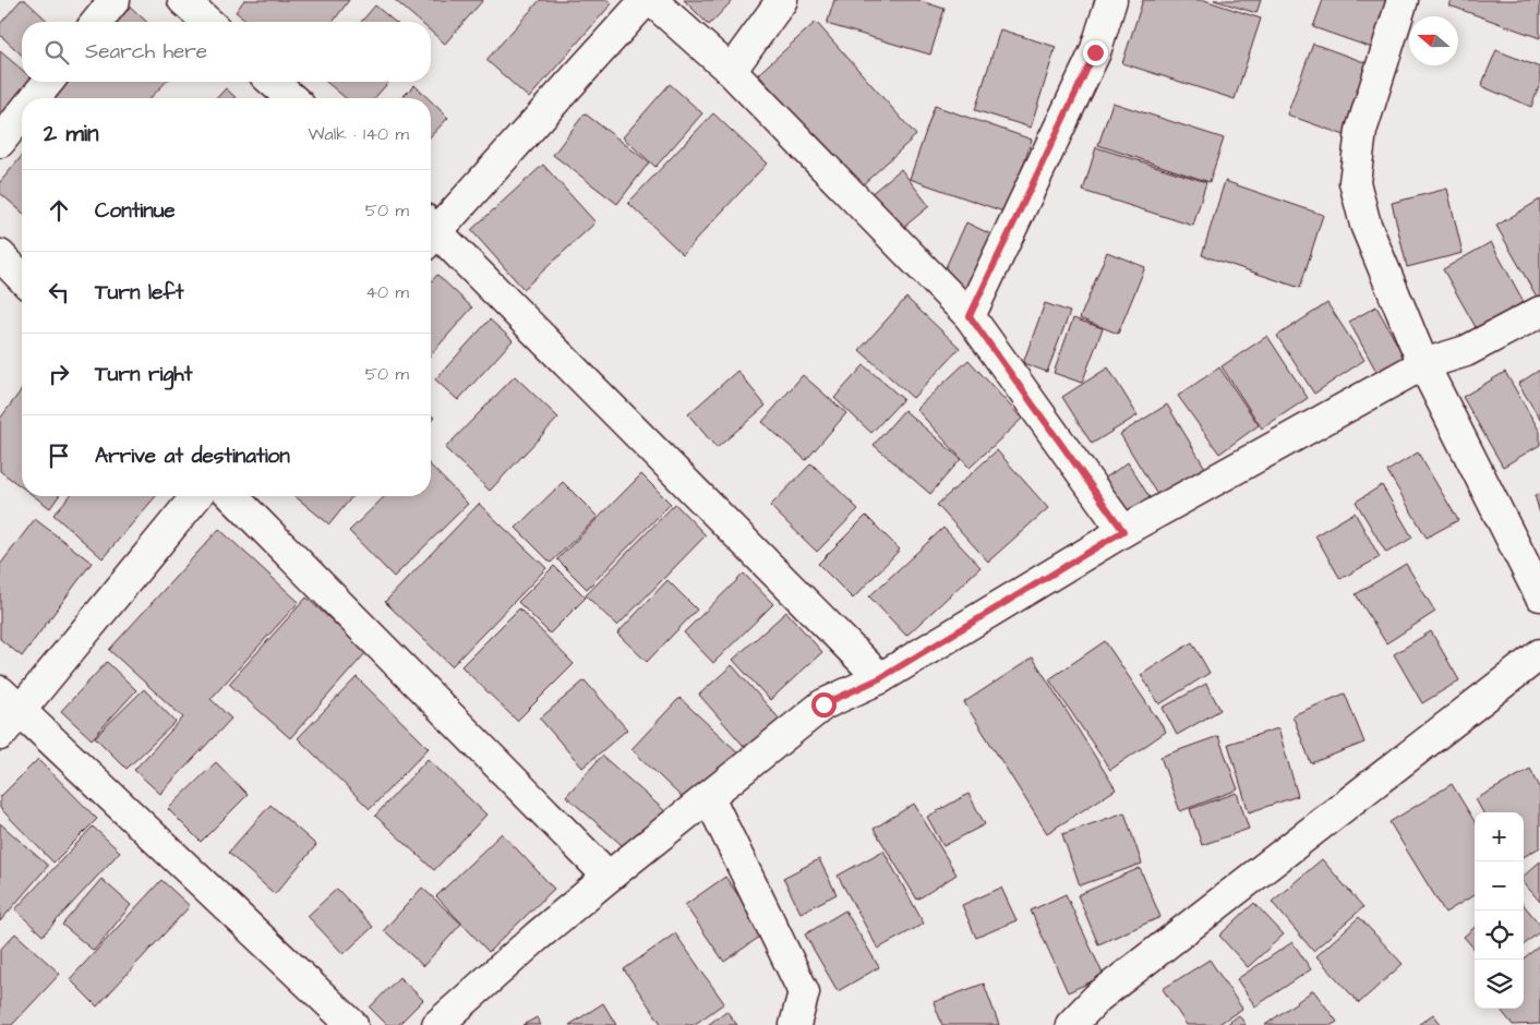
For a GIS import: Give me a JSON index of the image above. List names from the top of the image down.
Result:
{
  "north": "left",
  "page": {
    "search": "Search here",
    "heading": ["2 min", "Walk · 140 m"],
    "list": [
      ["Continue", "50 m"],
      ["Turn left", "40 m"],
      ["Turn right", "50 m"],
      "Arrive at destination"
    ],
    "map_buttons": ["+", "−"]
  }
}
